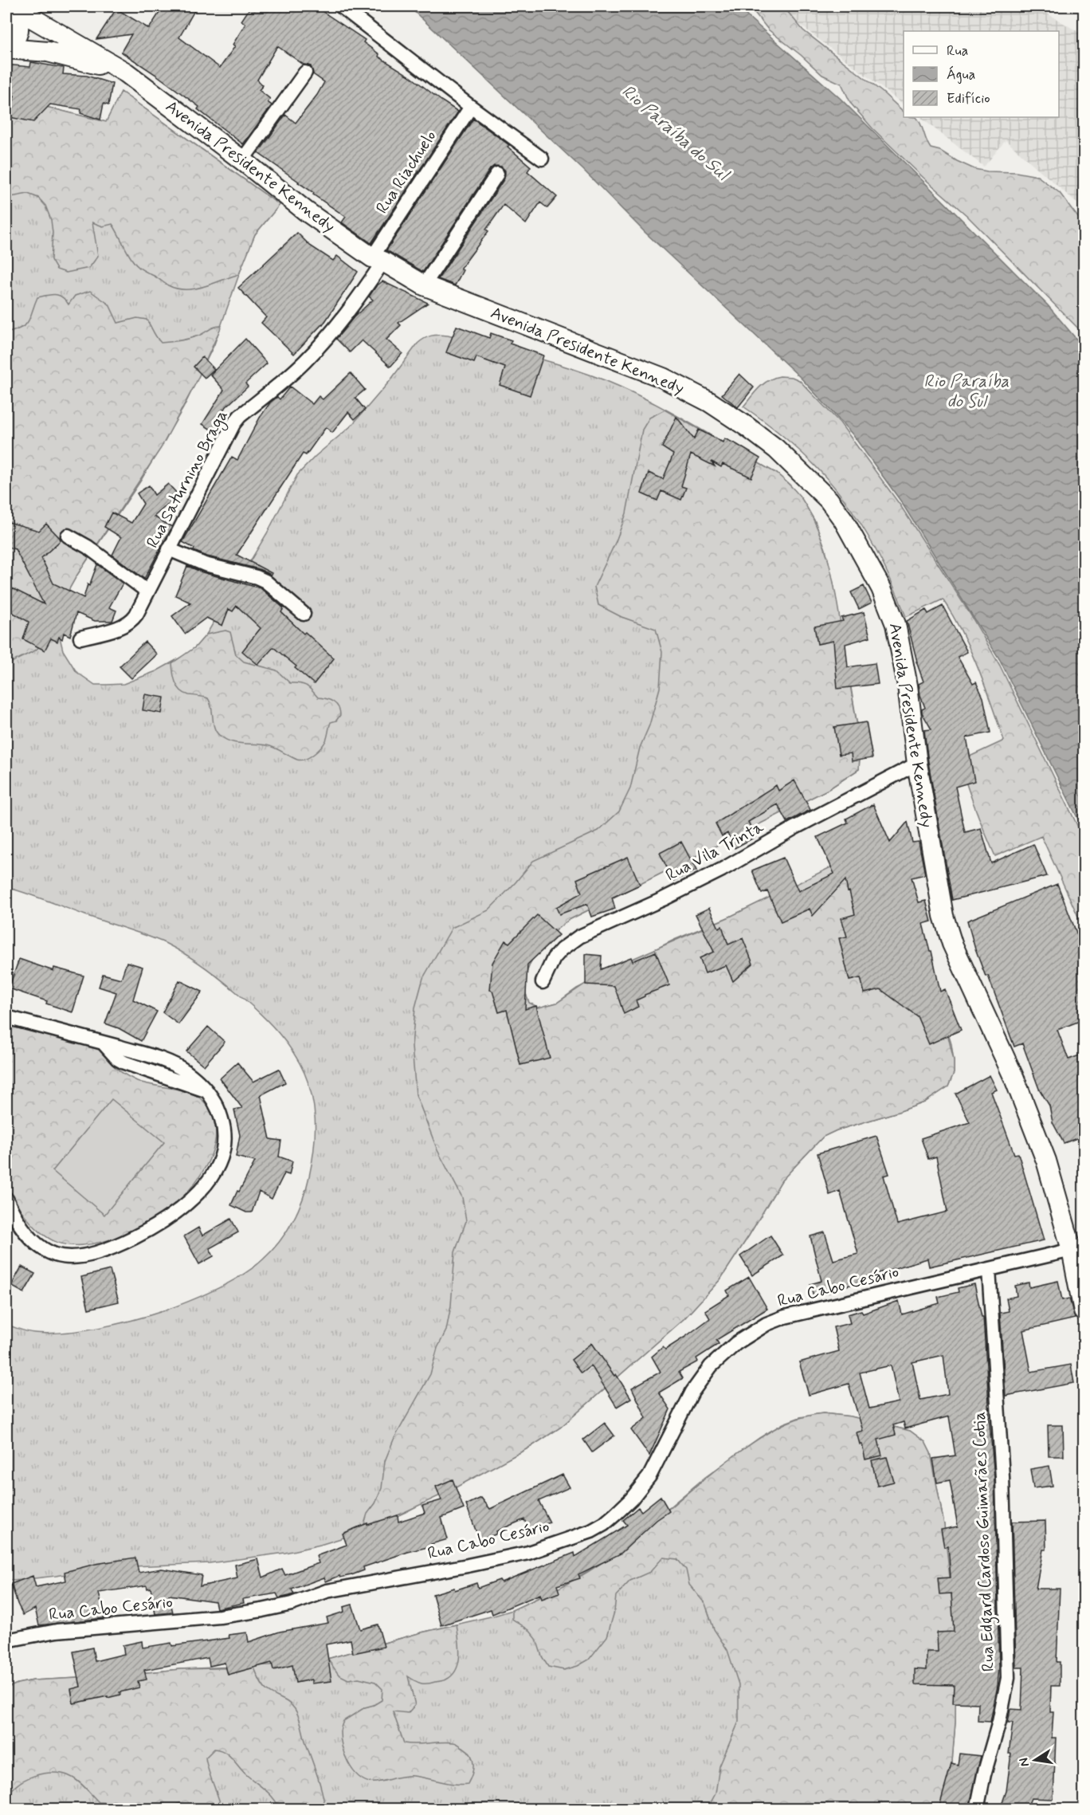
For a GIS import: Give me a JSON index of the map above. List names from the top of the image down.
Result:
{
  "streets": {
    "main road": ["Avenida Presidente Kennedy"],
    "street": [
      "Rua Riachuelo",
      "Rua Saturnino Braga",
      "Rua Vila Trinta",
      "Rua Cabo Cesário",
      "Rua Edgard Cardoso Guimarães Cotia"
    ]
  },
  "crossings": [
    ["Avenida Presidente Kennedy", "Rua Riachuelo"],
    ["Avenida Presidente Kennedy", "Rua Saturnino Braga"],
    ["Avenida Presidente Kennedy", "Rua Vila Trinta"],
    ["Avenida Presidente Kennedy", "Rua Cabo Cesário"],
    ["Rua Riachuelo", "Rua Saturnino Braga"],
    ["Rua Cabo Cesário", "Rua Edgard Cardoso Guimarães Cotia"]
  ],
  "water": ["Rio Paraíba do Sul"],
  "legend": ["Rua", "Água", "Edifício"],
  "north": "left"
}
